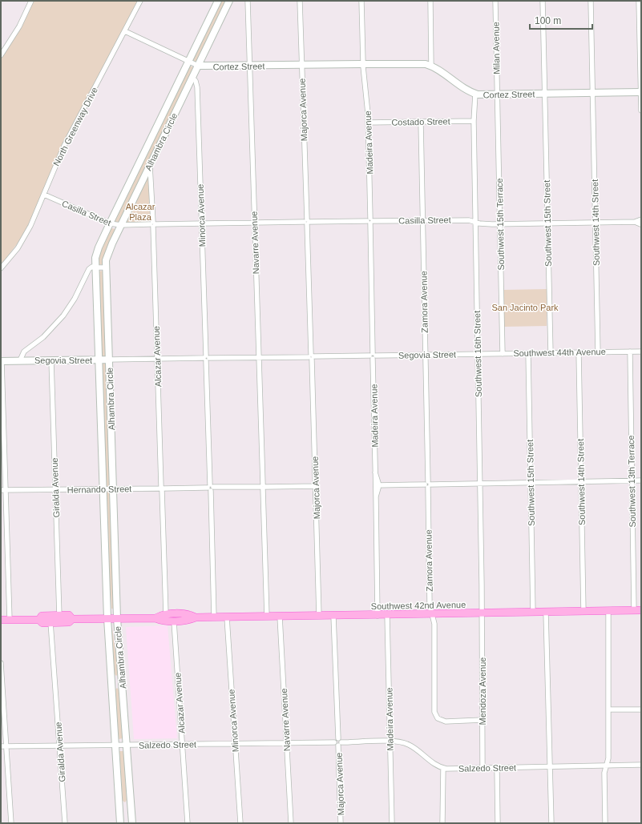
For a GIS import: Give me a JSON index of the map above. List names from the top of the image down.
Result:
{
  "streets": {
    "main road": ["Southwest 42nd Avenue"],
    "street": [
      "Milan Avenue",
      "Cortez Street",
      "Majorca Avenue",
      "Costado Street",
      "North Greenway Drive",
      "Alhambra Circle",
      "Madeira Avenue",
      "Casilla Street",
      "Minorca Avenue",
      "Southwest 14th Street",
      "Southwest 15th Street",
      "Southwest 15th Terrace",
      "Navarre Avenue",
      "Zamora Avenue",
      "Southwest 44th Avenue",
      "Southwest 16th Street",
      "Segovia Street",
      "Alcazar Avenue",
      "Southwest 13th Terrace",
      "Giralda Avenue",
      "Hernando Street",
      "Mendoza Avenue",
      "Salzedo Street"
    ]
  },
  "crossings": [
    ["Milan Avenue", "Cortez Street"],
    ["Milan Avenue", "Southwest 15th Terrace"],
    ["Cortez Street", "Majorca Avenue"],
    ["Cortez Street", "North Greenway Drive"],
    ["Cortez Street", "Alhambra Circle"],
    ["Cortez Street", "Madeira Avenue"],
    ["Cortez Street", "Southwest 14th Street"],
    ["Cortez Street", "Southwest 15th Street"],
    ["Cortez Street", "Southwest 15th Terrace"],
    ["Cortez Street", "Navarre Avenue"],
    ["Cortez Street", "Southwest 16th Street"],
    ["Majorca Avenue", "Casilla Street"],
    ["Majorca Avenue", "Segovia Street"],
    ["Majorca Avenue", "Hernando Street"],
    ["Majorca Avenue", "Southwest 42nd Avenue"],
    ["Majorca Avenue", "Salzedo Street"],
    ["Costado Street", "Madeira Avenue"],
    ["Costado Street", "Zamora Avenue"],
    ["Costado Street", "Southwest 16th Street"],
    ["North Greenway Drive", "Casilla Street"],
    ["Alhambra Circle", "Casilla Street"],
    ["Alhambra Circle", "Minorca Avenue"],
    ["Alhambra Circle", "Segovia Street"],
    ["Alhambra Circle", "Alcazar Avenue"],
    ["Alhambra Circle", "Hernando Street"],
    ["Alhambra Circle", "Southwest 42nd Avenue"],
    ["Alhambra Circle", "Salzedo Street"],
    ["Madeira Avenue", "Casilla Street"],
    ["Madeira Avenue", "Segovia Street"],
    ["Madeira Avenue", "Southwest 42nd Avenue"],
    ["Madeira Avenue", "Salzedo Street"],
    ["Casilla Street", "Minorca Avenue"],
    ["Casilla Street", "Southwest 14th Street"],
    ["Casilla Street", "Southwest 15th Street"],
    ["Casilla Street", "Southwest 15th Terrace"],
    ["Casilla Street", "Navarre Avenue"],
    ["Casilla Street", "Zamora Avenue"],
    ["Casilla Street", "Southwest 16th Street"],
    ["Casilla Street", "Alcazar Avenue"],
    ["Minorca Avenue", "Segovia Street"],
    ["Minorca Avenue", "Hernando Street"],
    ["Minorca Avenue", "Southwest 42nd Avenue"],
    ["Minorca Avenue", "Salzedo Street"],
    ["Southwest 14th Street", "Southwest 44th Avenue"],
    ["Southwest 14th Street", "Southwest 42nd Avenue"],
    ["Southwest 15th Street", "Southwest 44th Avenue"],
    ["Southwest 15th Street", "Southwest 42nd Avenue"],
    ["Southwest 15th Terrace", "Southwest 44th Avenue"],
    ["Navarre Avenue", "Segovia Street"],
    ["Navarre Avenue", "Hernando Street"],
    ["Navarre Avenue", "Southwest 42nd Avenue"],
    ["Navarre Avenue", "Salzedo Street"],
    ["Zamora Avenue", "Segovia Street"],
    ["Zamora Avenue", "Southwest 42nd Avenue"],
    ["Zamora Avenue", "Mendoza Avenue"],
    ["Southwest 44th Avenue", "Southwest 16th Street"],
    ["Southwest 44th Avenue", "Segovia Street"],
    ["Southwest 44th Avenue", "Southwest 13th Terrace"],
    ["Southwest 16th Street", "Segovia Street"],
    ["Southwest 16th Street", "Southwest 42nd Avenue"],
    ["Southwest 16th Street", "Mendoza Avenue"],
    ["Segovia Street", "Alcazar Avenue"],
    ["Segovia Street", "Giralda Avenue"],
    ["Alcazar Avenue", "Hernando Street"],
    ["Alcazar Avenue", "Southwest 42nd Avenue"],
    ["Alcazar Avenue", "Salzedo Street"],
    ["Southwest 13th Terrace", "Southwest 42nd Avenue"],
    ["Giralda Avenue", "Hernando Street"],
    ["Giralda Avenue", "Southwest 42nd Avenue"],
    ["Giralda Avenue", "Salzedo Street"],
    ["Southwest 42nd Avenue", "Mendoza Avenue"],
    ["Mendoza Avenue", "Salzedo Street"]
  ],
  "parks": ["Alcazar Plaza", "San Jacinto Park"],
  "scale_bar": "100 m"
}
